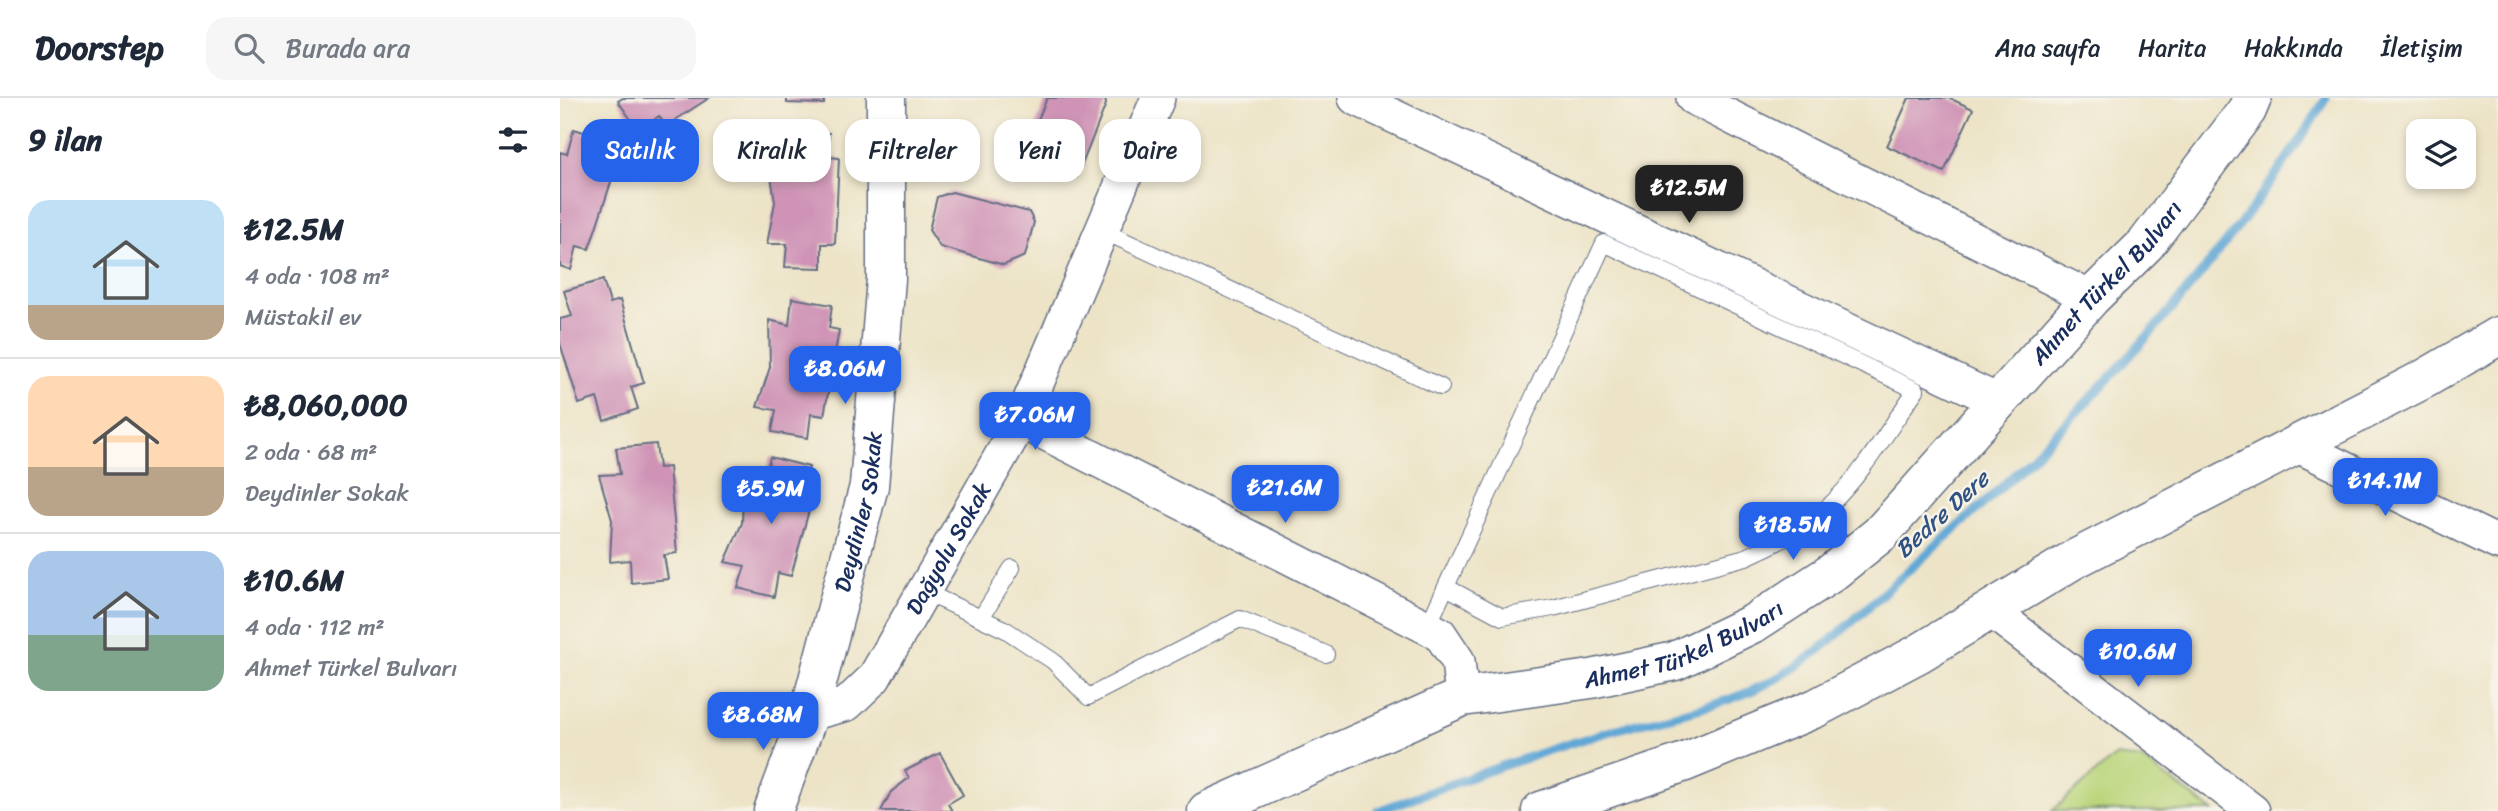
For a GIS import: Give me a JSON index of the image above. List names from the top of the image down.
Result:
{
  "streets": {
    "main road": ["Ahmet Türkel Bulvarı", "Deydinler Sokak"],
    "street": ["Dağyolu Sokak"]
  },
  "crossings": [
    ["Deydinler Sokak", "Dağyolu Sokak"]
  ],
  "water": ["Bedre Dere"],
  "page": {
    "header": "Doorstep",
    "search": "Burada ara",
    "nav": [
      "Ana sayfa",
      "Harita",
      "Hakkında",
      "İletişim"
    ],
    "heading": "9 ilan",
    "chip": [
      "Satılık",
      "Kiralık",
      "Filtreler",
      "Yeni",
      "Daire"
    ],
    "price": [
      "₺12.5M",
      "₺8.06M",
      "₺7.06M",
      "₺14.1M",
      "₺21.6M",
      "₺5.9M",
      "₺18.5M",
      "₺10.6M",
      "₺8.68M"
    ],
    "list": [
      {
        "name": "₺12.5M",
        "note": "4 oda · 108 m² · Müstakil ev"
      },
      {
        "name": "₺8,060,000",
        "note": "2 oda · 68 m² · Deydinler Sokak"
      },
      {
        "name": "₺10.6M",
        "note": "4 oda · 112 m² · Ahmet Türkel Bulvarı"
      }
    ]
  }
}
